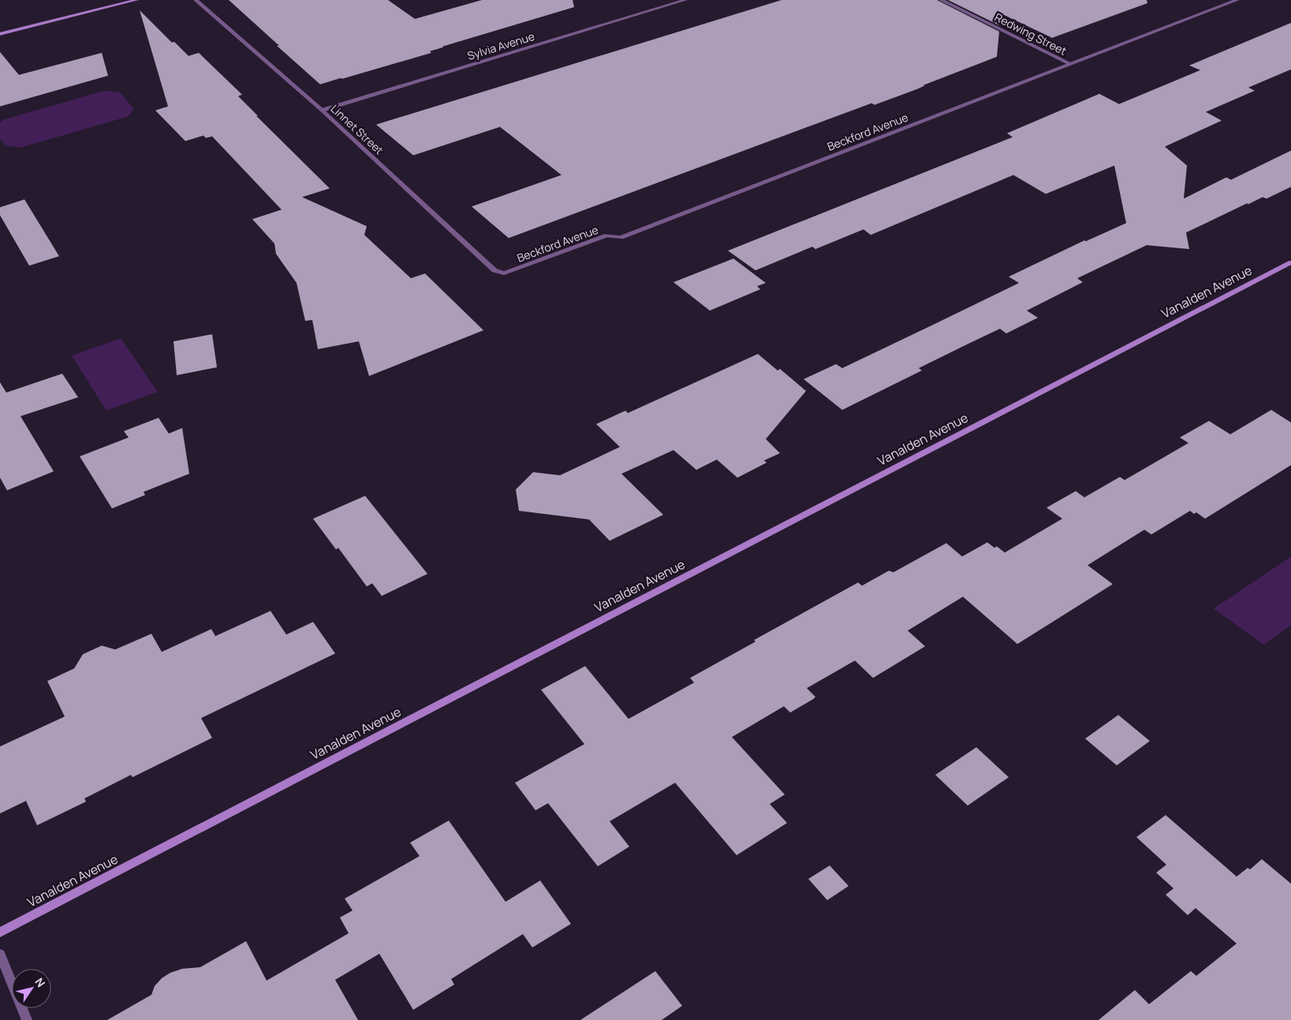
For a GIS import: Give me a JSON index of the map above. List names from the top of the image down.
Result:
{
  "streets": {
    "main road": ["Vanalden Avenue"],
    "street": [
      "Redwing Street",
      "Sylvia Avenue",
      "Linnet Street",
      "Beckford Avenue"
    ]
  },
  "crossings": [
    ["Redwing Street", "Beckford Avenue"],
    ["Sylvia Avenue", "Linnet Street"],
    ["Linnet Street", "Beckford Avenue"]
  ],
  "north": "top right"
}
